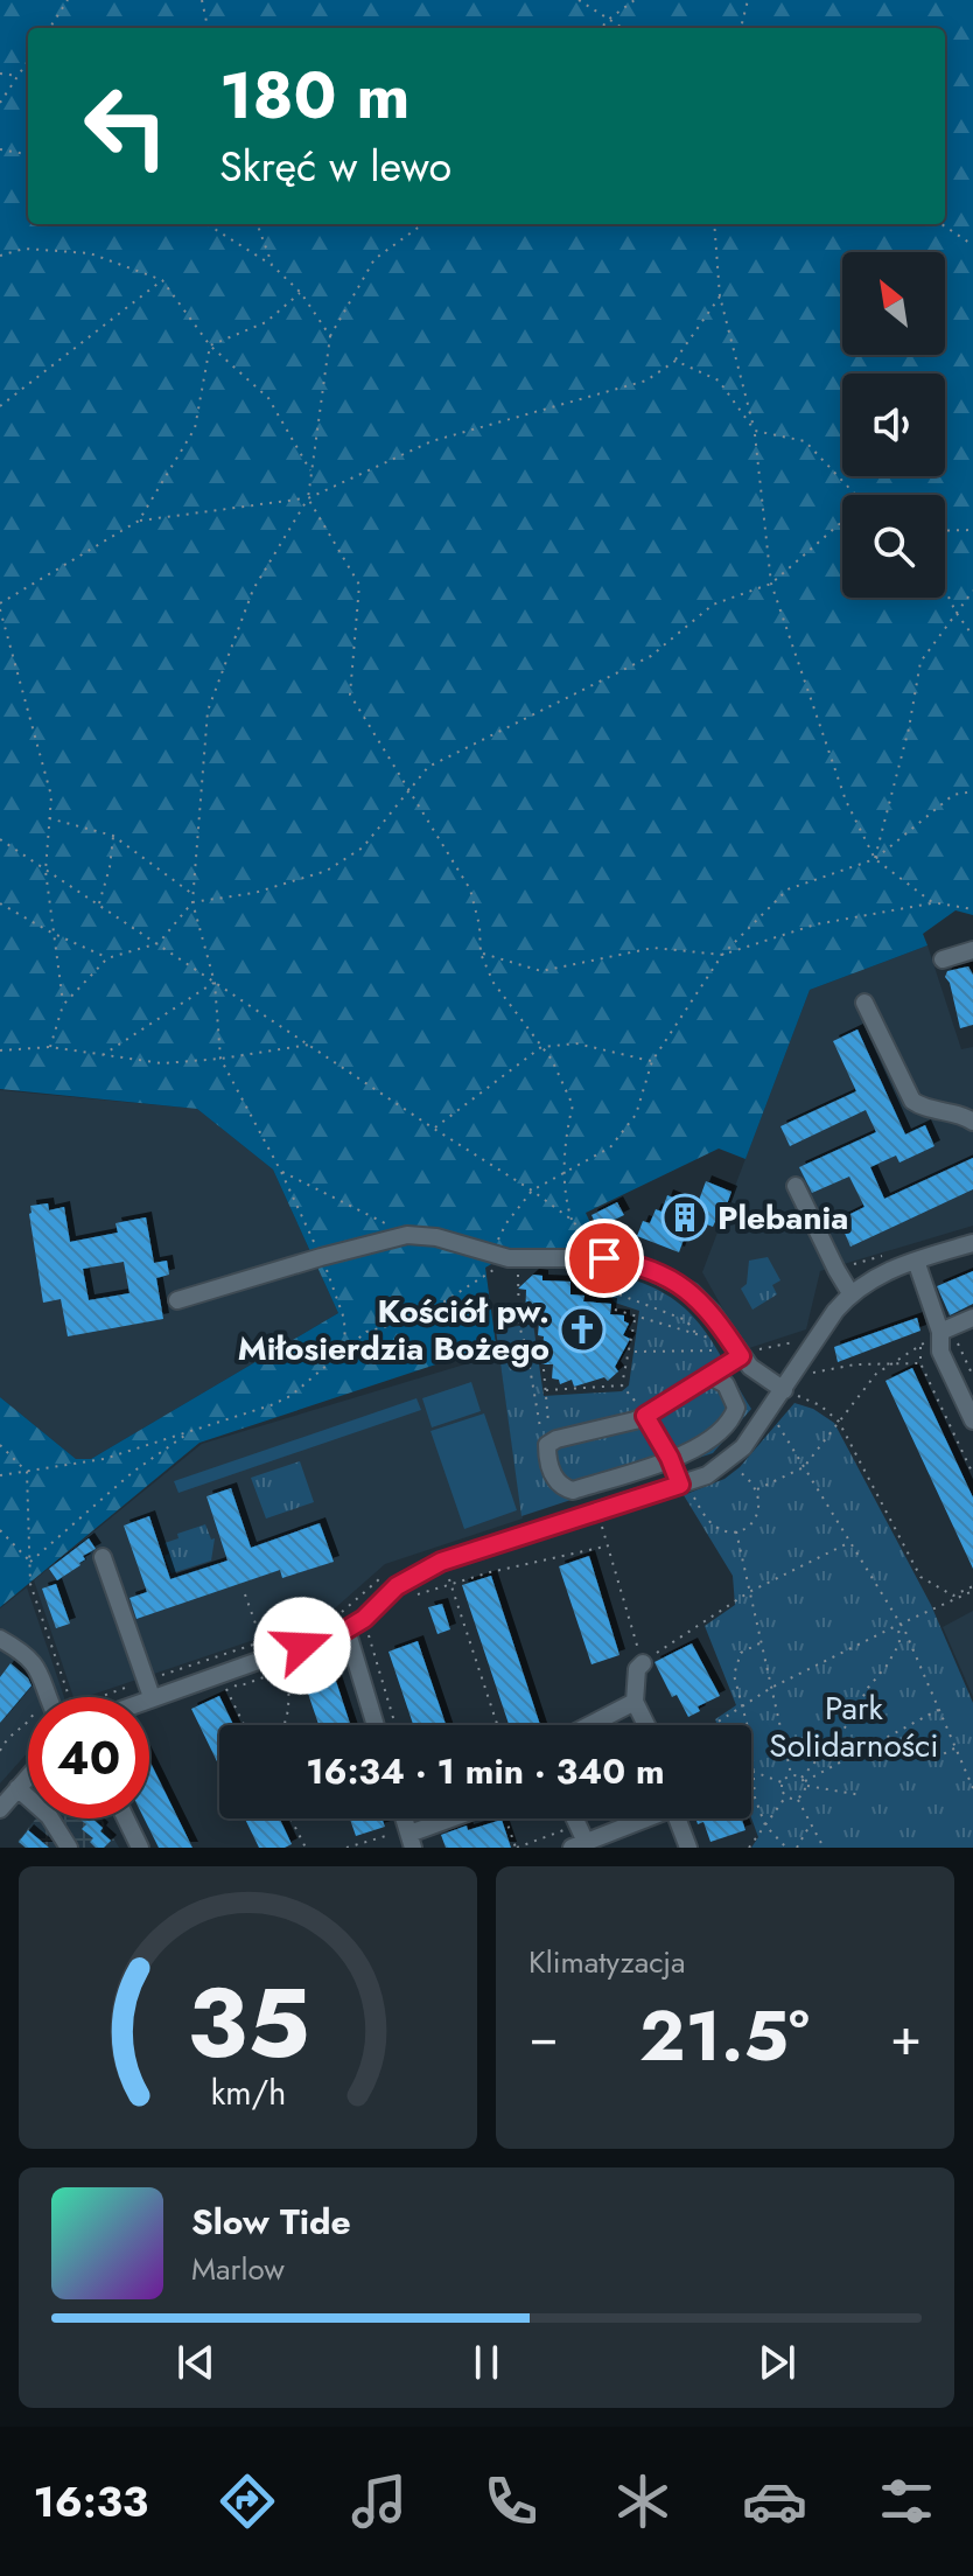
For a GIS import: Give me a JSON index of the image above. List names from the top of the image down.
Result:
{
  "parks": ["Park Solidarności"],
  "places": {
    "building": ["Plebania"],
    "church": ["Kościół pw. Miłosierdzia Bożego"]
  },
  "north": "top left",
  "page": {
    "turn": ["180 m", "Skręć w lewo"],
    "limit": "40",
    "trip": "16:34 · 1 min · 340 m",
    "tile": "Klimatyzacja",
    "heat": ["−", "21.5°", "+"],
    "song": ["Slow Tide", "Marlow"],
    "tabs": "16:33",
    "gauge": ["35", "km/h"]
  }
}
